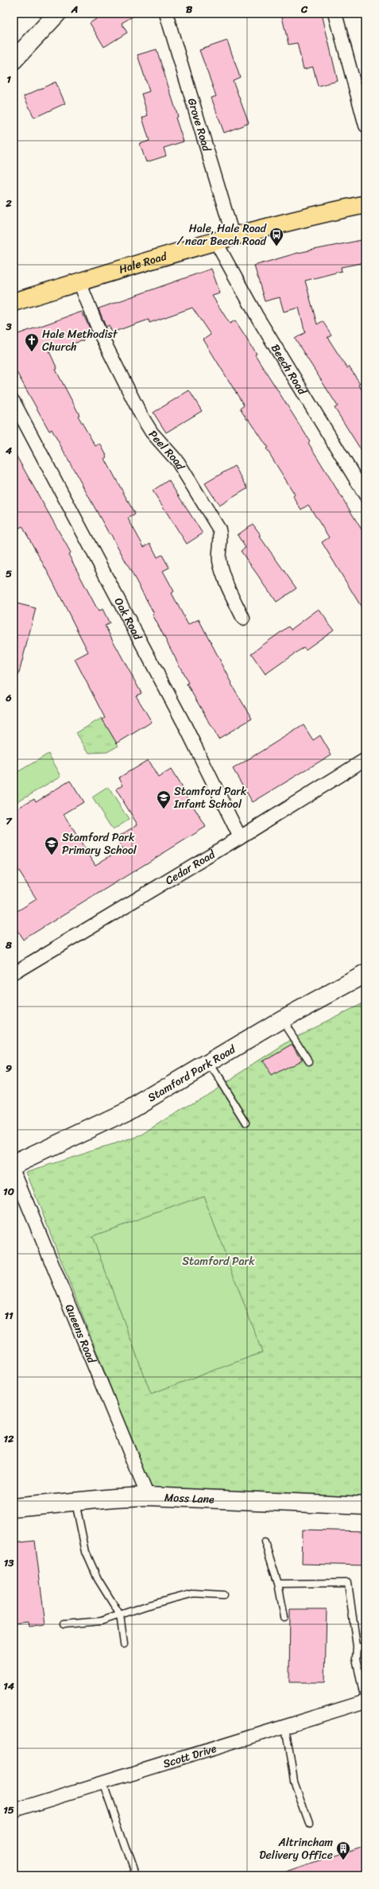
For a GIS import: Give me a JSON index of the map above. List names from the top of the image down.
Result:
{
  "streets": {
    "main road": ["Hale Road"],
    "street": [
      "Grove Road",
      "Beech Road",
      "Peel Road",
      "Oak Road",
      "Cedar Road",
      "Stamford Park Road",
      "Queens Road",
      "Moss Lane",
      "Scott Drive"
    ]
  },
  "crossings": [
    ["Grove Road", "Hale Road"],
    ["Hale Road", "Beech Road"],
    ["Hale Road", "Peel Road"],
    ["Oak Road", "Cedar Road"],
    ["Queens Road", "Moss Lane"]
  ],
  "parks": ["Stamford Park"],
  "places": {
    "bus stop": ["Hale, Hale Road / near Beech Road"],
    "church": ["Hale Methodist Church"],
    "school or university": ["Stamford Park Infant School", "Stamford Park Primary School"],
    "building": ["Altrincham Delivery Office"]
  },
  "grid": {
    "columns": ["A", "B", "C"],
    "rows": [
      "1",
      "2",
      "3",
      "4",
      "5",
      "6",
      "7",
      "8",
      "9",
      "10",
      "11",
      "12",
      "13",
      "14",
      "15"
    ]
  }
}
